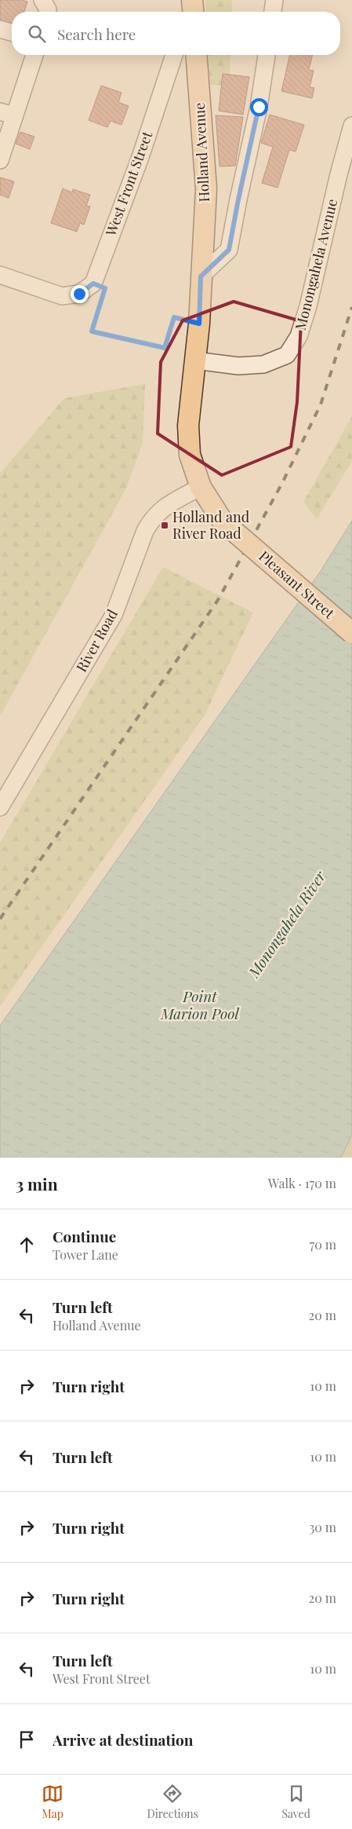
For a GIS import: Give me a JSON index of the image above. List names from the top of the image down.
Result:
{
  "streets": {
    "main road": ["Holland Avenue", "Pleasant Street"],
    "street": ["West Front Street", "Monongahela Avenue", "River Road"]
  },
  "crossings": [
    ["Holland Avenue", "Monongahela Avenue"],
    ["Holland Avenue", "Pleasant Street"],
    ["Holland Avenue", "River Road"],
    ["Pleasant Street", "River Road"]
  ],
  "water": ["Monongahela River", "Point Marion Pool"],
  "places": {
    "transit": ["Holland and River Road"]
  },
  "page": {
    "search": "Search here",
    "heading": ["3 min", "Walk · 170 m"],
    "list": [
      ["Continue", "Tower Lane", "70 m"],
      ["Turn left", "Holland Avenue", "20 m"],
      ["Turn right", "10 m"],
      ["Turn left", "10 m"],
      ["Turn right", "30 m"],
      ["Turn right", "20 m"],
      ["Turn left", "West Front Street", "10 m"],
      "Arrive at destination"
    ],
    "nav": ["Map", "Directions", "Saved"]
  }
}
